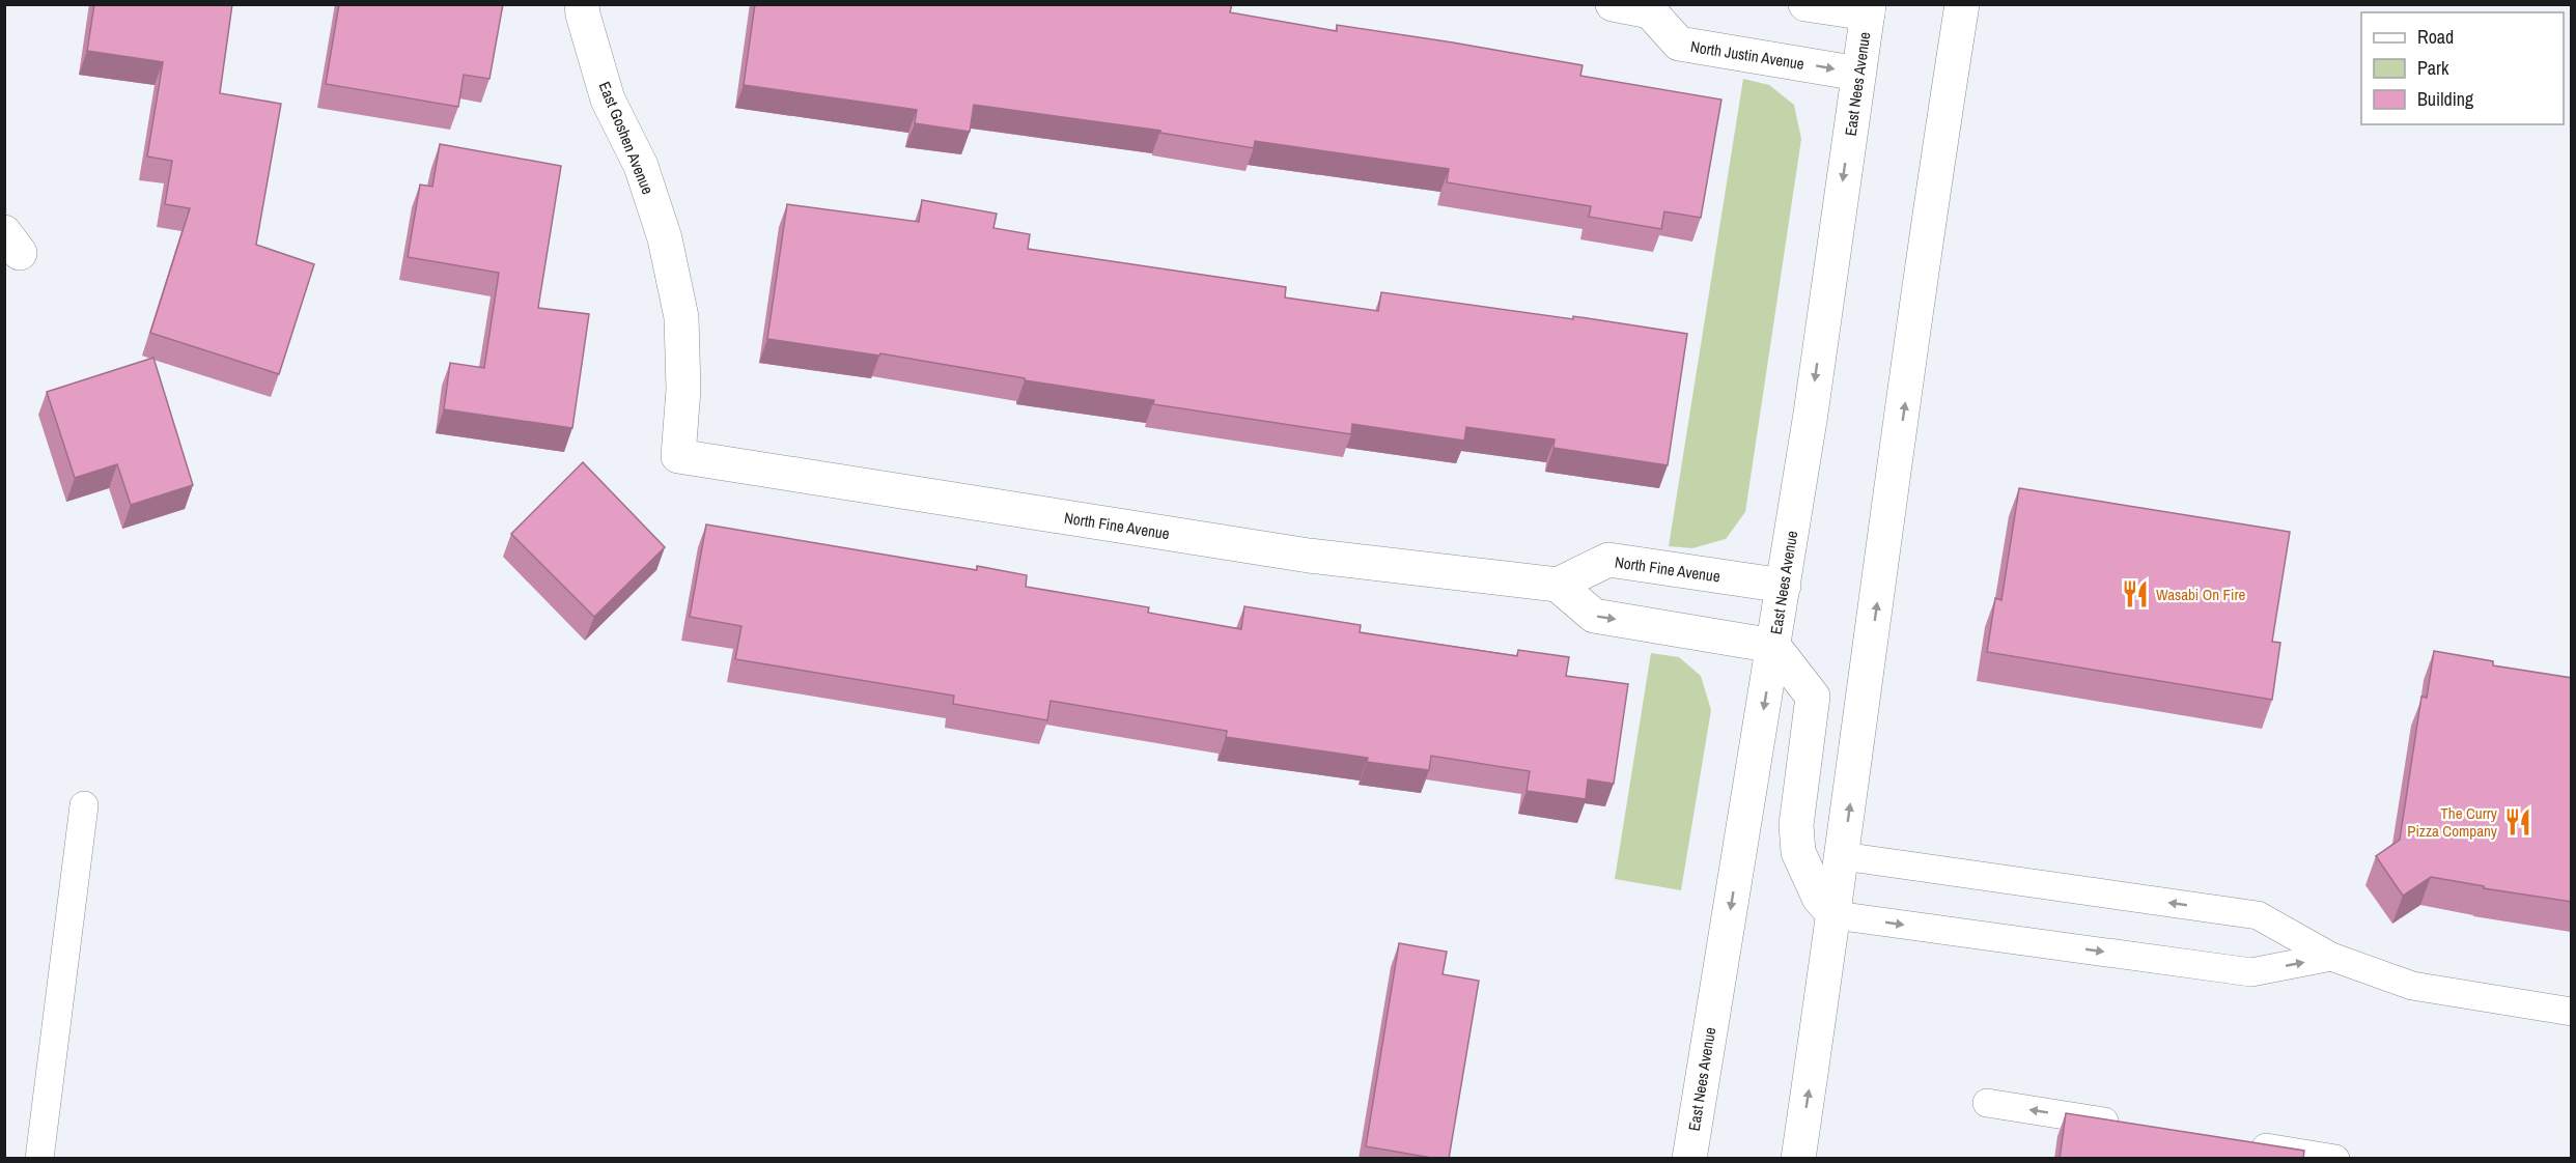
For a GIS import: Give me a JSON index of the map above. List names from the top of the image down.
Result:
{
  "streets": {
    "main road": [
      "North Justin Avenue",
      "East Nees Avenue",
      "East Goshen Avenue",
      "North Fine Avenue"
    ]
  },
  "crossings": [
    ["North Justin Avenue", "East Nees Avenue"],
    ["East Nees Avenue", "North Fine Avenue"],
    ["East Goshen Avenue", "North Fine Avenue"]
  ],
  "one_way": ["North Justin Avenue"],
  "places": {
    "restaurant": ["Wasabi On Fire", "The Curry Pizza Company"]
  },
  "legend": ["Road", "Park", "Building"]
}
